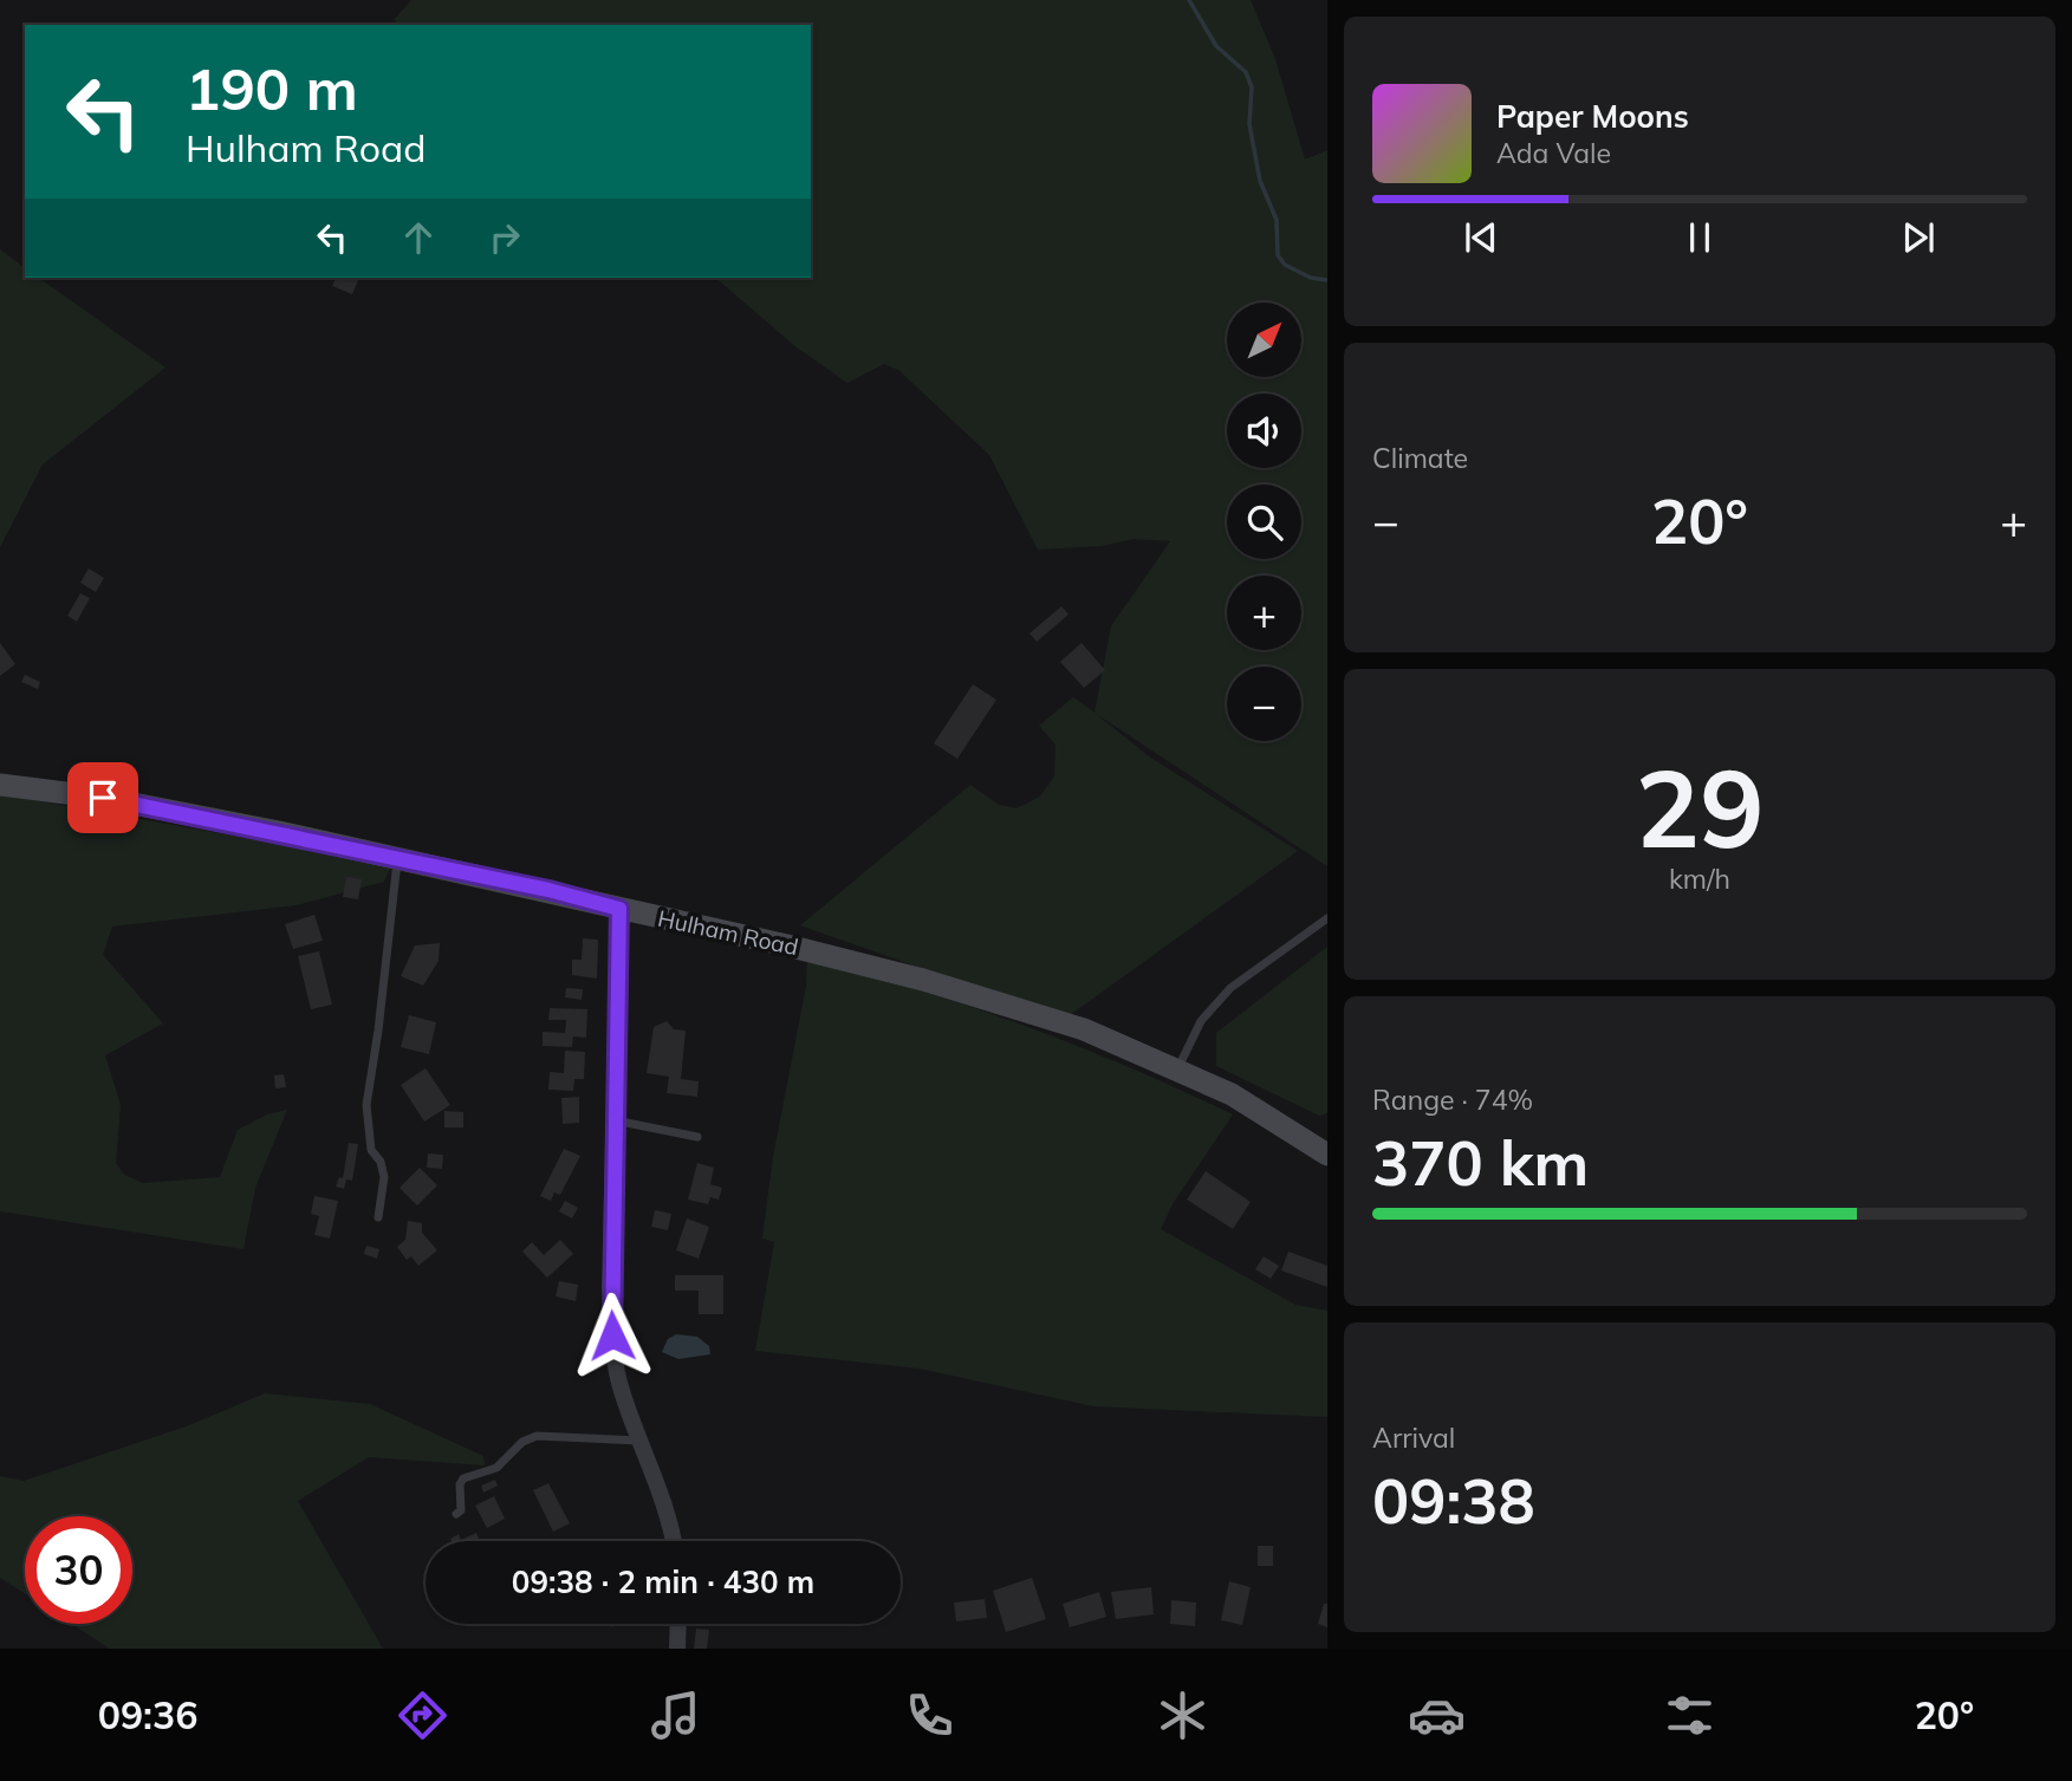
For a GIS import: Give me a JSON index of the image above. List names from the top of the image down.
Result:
{
  "streets": {
    "street": ["Hulham Road"]
  },
  "north": "top right",
  "page": {
    "turn": ["190 m", "Hulham Road"],
    "song": ["Paper Moons", "Ada Vale"],
    "map_buttons": ["+", "−"],
    "tile": [
      "Climate",
      ["29", "km/h"],
      ["Range · 74%", "370 km"],
      ["Arrival", "09:38"]
    ],
    "heat": ["−", "20°", "+"],
    "limit": "30",
    "trip": "09:38 · 2 min · 430 m",
    "tabs": ["09:36", "20°"]
  }
}
